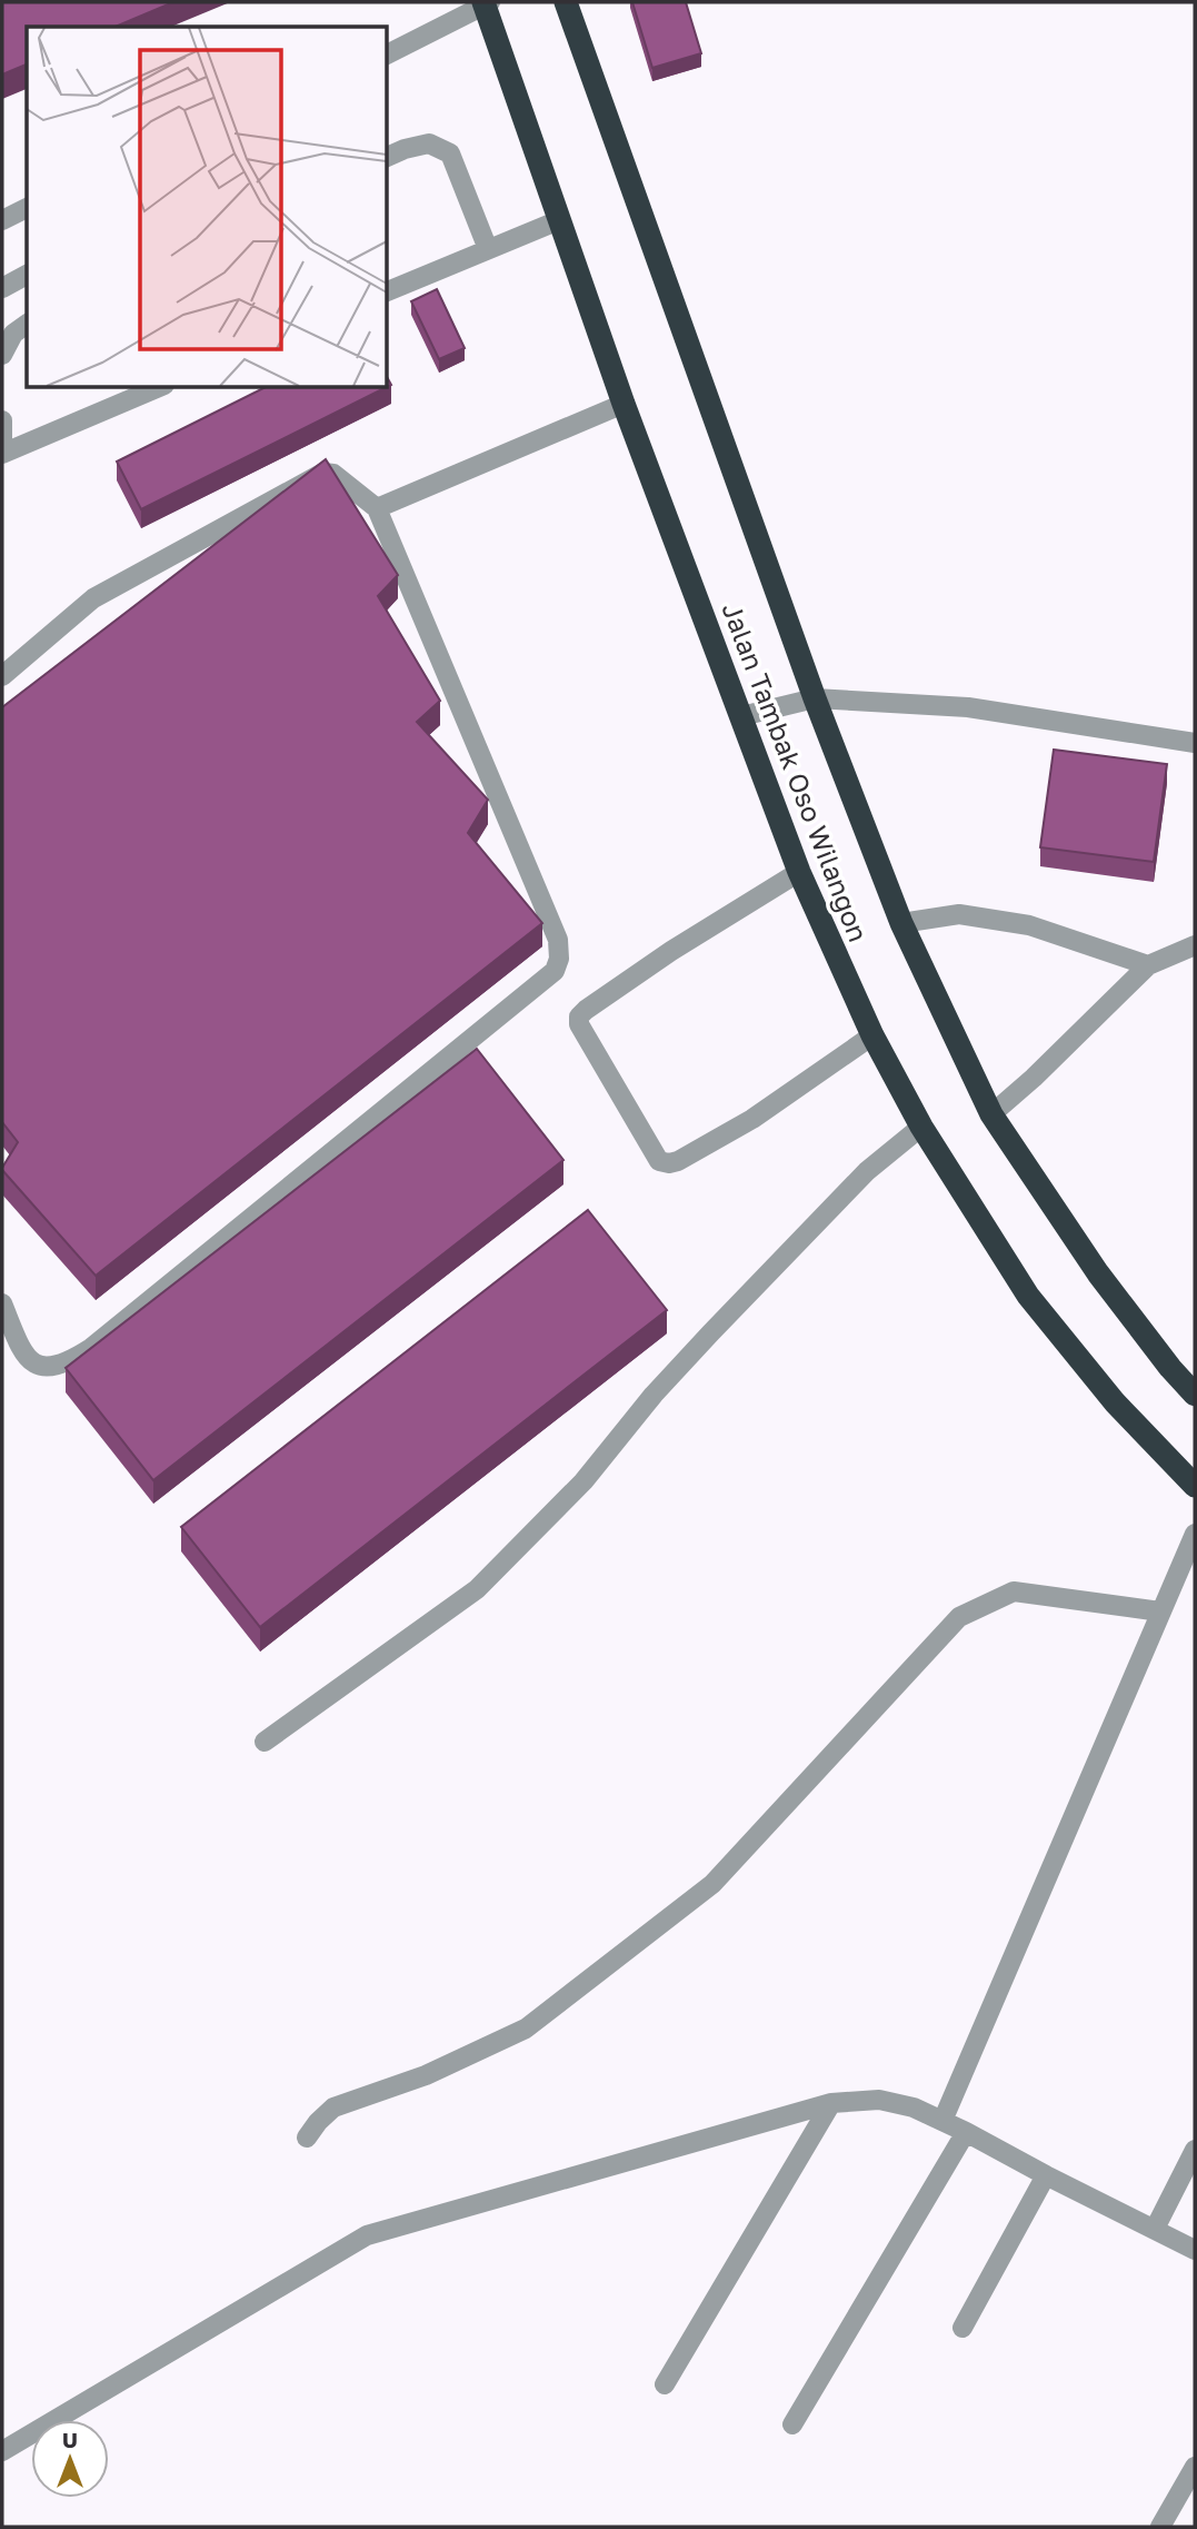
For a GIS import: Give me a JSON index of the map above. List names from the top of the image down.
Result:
{
  "streets": {
    "highway": ["Jalan Tambak Oso Wilangon"]
  },
  "north": "top"
}
